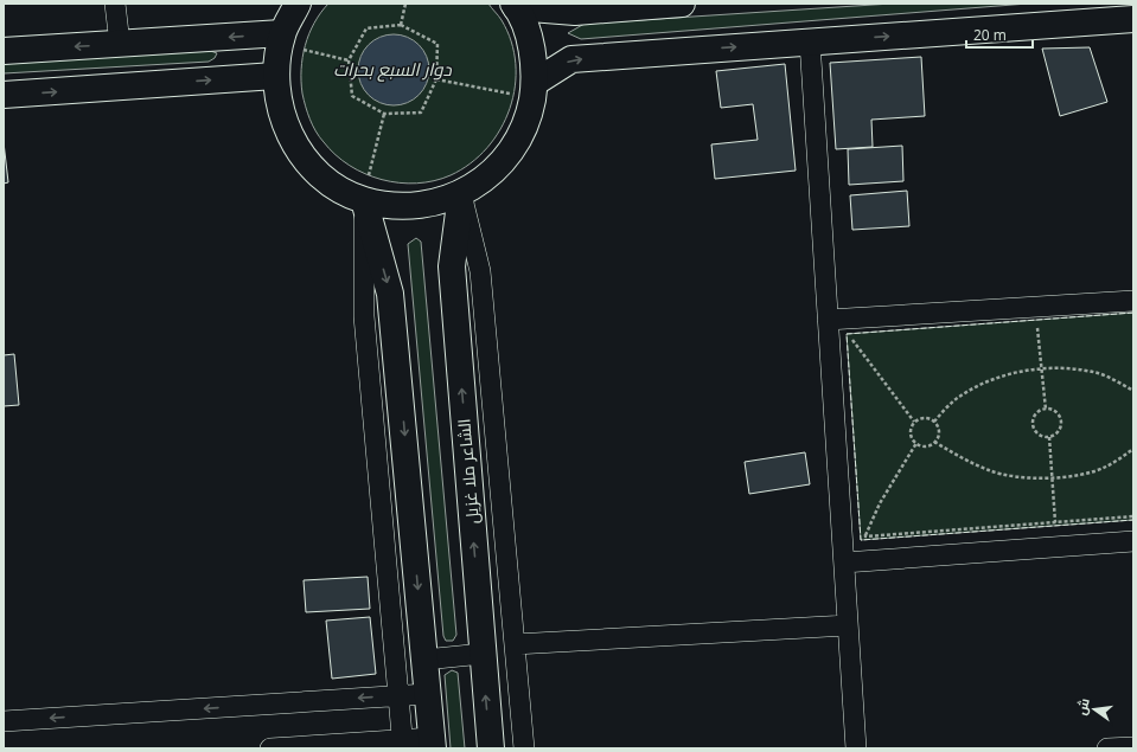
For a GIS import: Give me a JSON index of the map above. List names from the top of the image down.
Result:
{
  "streets": {
    "main road": ["الشاعر ملا غزيل"]
  },
  "water": ["دوار السبع بحرات"],
  "scale_bar": "20 m",
  "north": "left"
}
